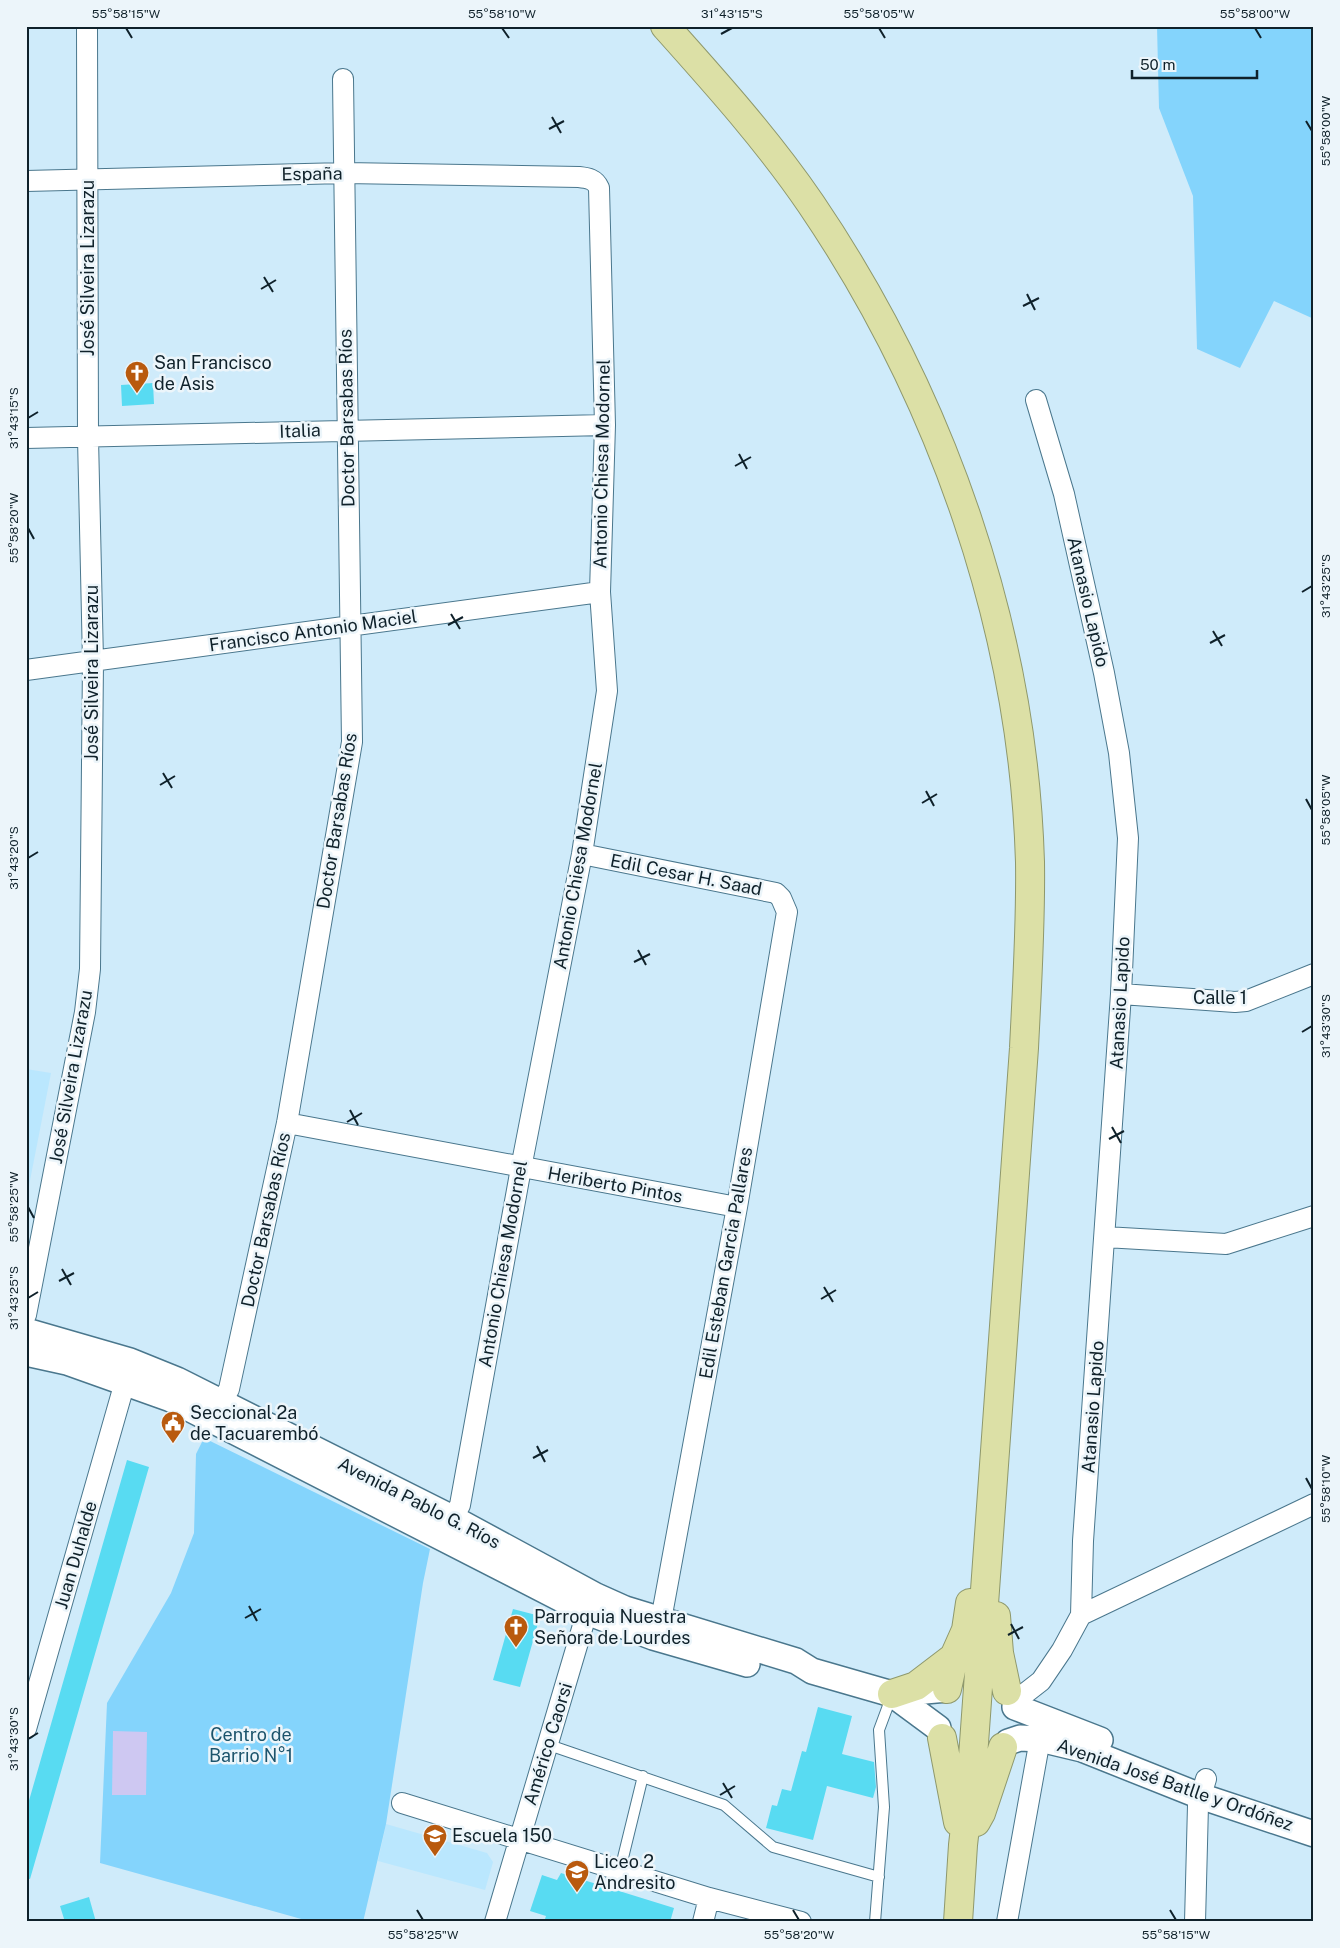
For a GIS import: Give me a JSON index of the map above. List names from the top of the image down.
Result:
{
  "streets": {
    "street": [
      "España",
      "José Silveira Lizarazu",
      "Doctor Barsabas Ríos",
      "Italia",
      "Antonio Chiesa Modornel",
      "Atanasio Lapido",
      "Francisco Antonio Maciel",
      "Edil Cesar H. Saad",
      "Calle 1",
      "Heriberto Pintos",
      "Edil Esteban Garcia Pallares",
      "Avenida Pablo G. Ríos",
      "Juan Duhalde",
      "Américo Caorsi",
      "Avenida José Batlle y Ordóñez"
    ]
  },
  "crossings": [
    ["España", "José Silveira Lizarazu"],
    ["España", "Doctor Barsabas Ríos"],
    ["España", "Antonio Chiesa Modornel"],
    ["José Silveira Lizarazu", "Italia"],
    ["José Silveira Lizarazu", "Francisco Antonio Maciel"],
    ["Doctor Barsabas Ríos", "Italia"],
    ["Doctor Barsabas Ríos", "Francisco Antonio Maciel"],
    ["Doctor Barsabas Ríos", "Heriberto Pintos"],
    ["Doctor Barsabas Ríos", "Avenida Pablo G. Ríos"],
    ["Italia", "Antonio Chiesa Modornel"],
    ["Antonio Chiesa Modornel", "Francisco Antonio Maciel"],
    ["Antonio Chiesa Modornel", "Edil Cesar H. Saad"],
    ["Antonio Chiesa Modornel", "Heriberto Pintos"],
    ["Antonio Chiesa Modornel", "Avenida Pablo G. Ríos"],
    ["Atanasio Lapido", "Calle 1"],
    ["Edil Cesar H. Saad", "Edil Esteban Garcia Pallares"],
    ["Heriberto Pintos", "Edil Esteban Garcia Pallares"],
    ["Edil Esteban Garcia Pallares", "Avenida Pablo G. Ríos"],
    ["Avenida Pablo G. Ríos", "Juan Duhalde"],
    ["Avenida Pablo G. Ríos", "Américo Caorsi"],
    ["Avenida Pablo G. Ríos", "Avenida José Batlle y Ordóñez"]
  ],
  "parks": ["Centro de Barrio N°1"],
  "places": {
    "church": ["San Francisco de Asis", "Parroquia Nuestra Señora de Lourdes"],
    "public building": ["Seccional 2a de Tacuarembó"],
    "school or university": ["Escuela 150", "Liceo 2 Andresito"]
  },
  "scale_bar": "50 m",
  "coordinates": [
    "55°58'15\"W",
    "55°58'10\"W",
    "31°43'15\"S",
    "55°58'05\"W",
    "55°58'00\"W",
    "55°58'20\"W",
    "31°43'25\"S",
    "31°43'20\"S",
    "31°43'30\"S",
    "55°58'25\"W"
  ]
}
